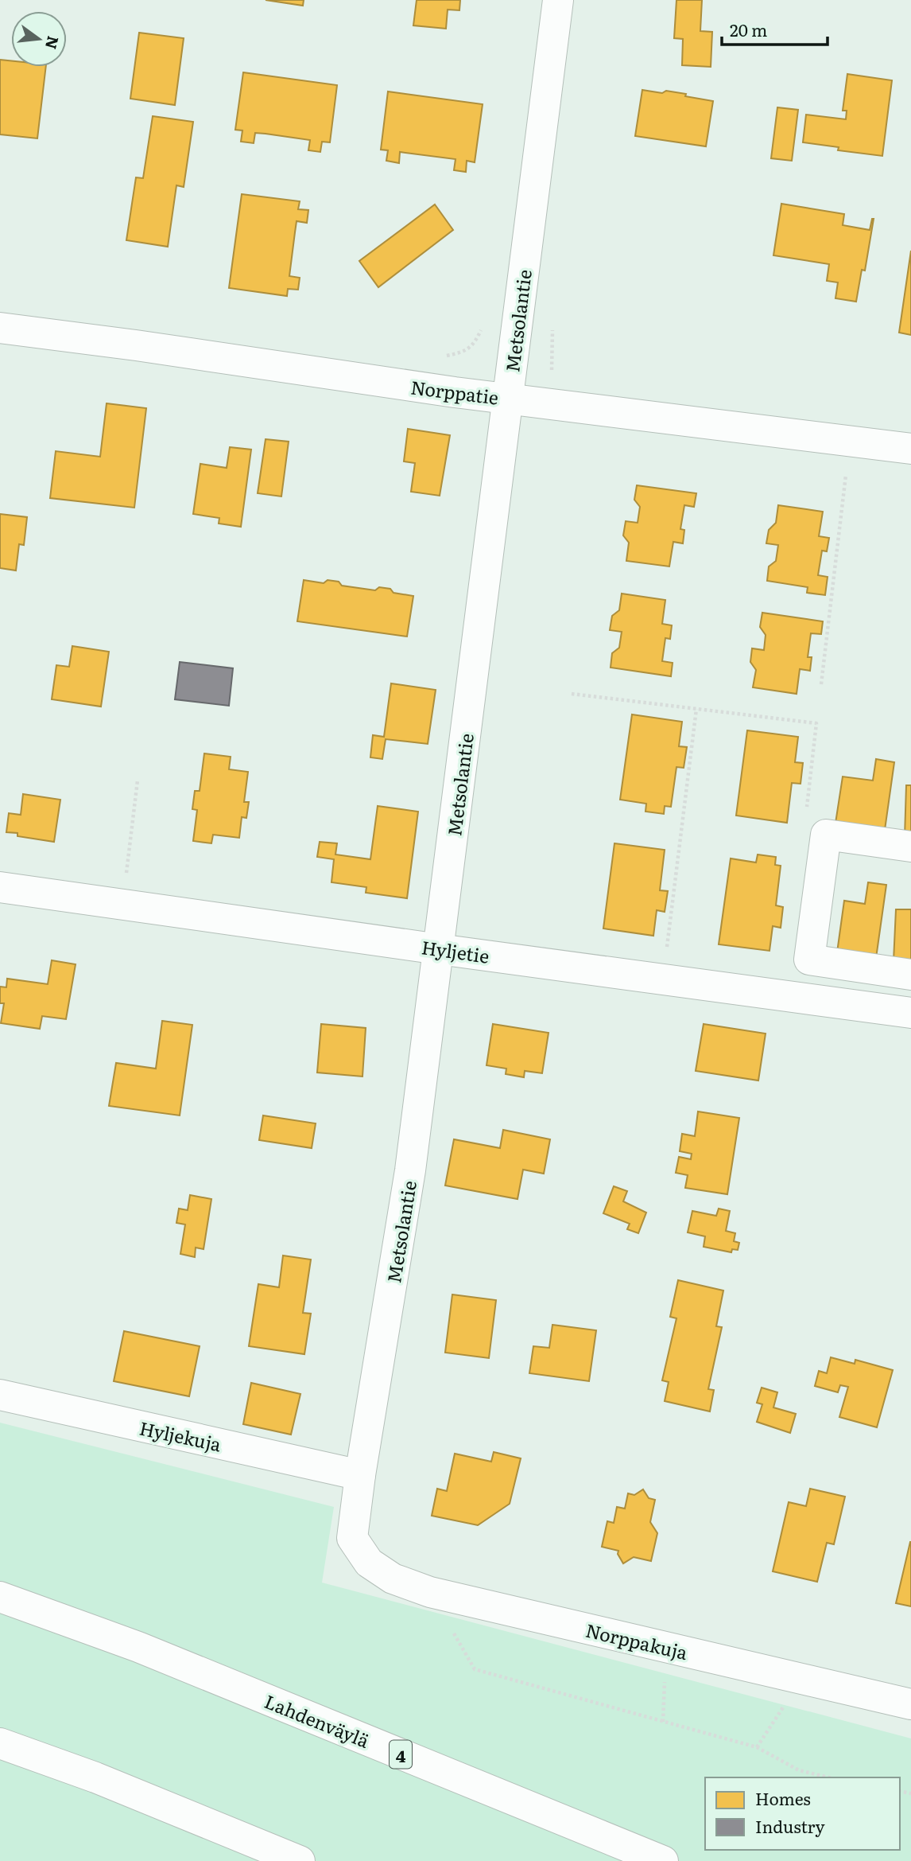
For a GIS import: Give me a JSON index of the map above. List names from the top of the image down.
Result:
{
  "streets": {
    "main road": [
      "Metsolantie",
      "Norppatie",
      "Hyljetie",
      "Hyljekuja",
      "Norppakuja",
      "Lahdenväylä",
      "4"
    ]
  },
  "crossings": [
    ["Metsolantie", "Norppatie"],
    ["Metsolantie", "Hyljetie"],
    ["Metsolantie", "Hyljekuja"],
    ["Metsolantie", "Norppakuja"]
  ],
  "legend": ["Homes", "Industry"],
  "scale_bar": "20 m",
  "north": "right"
}
